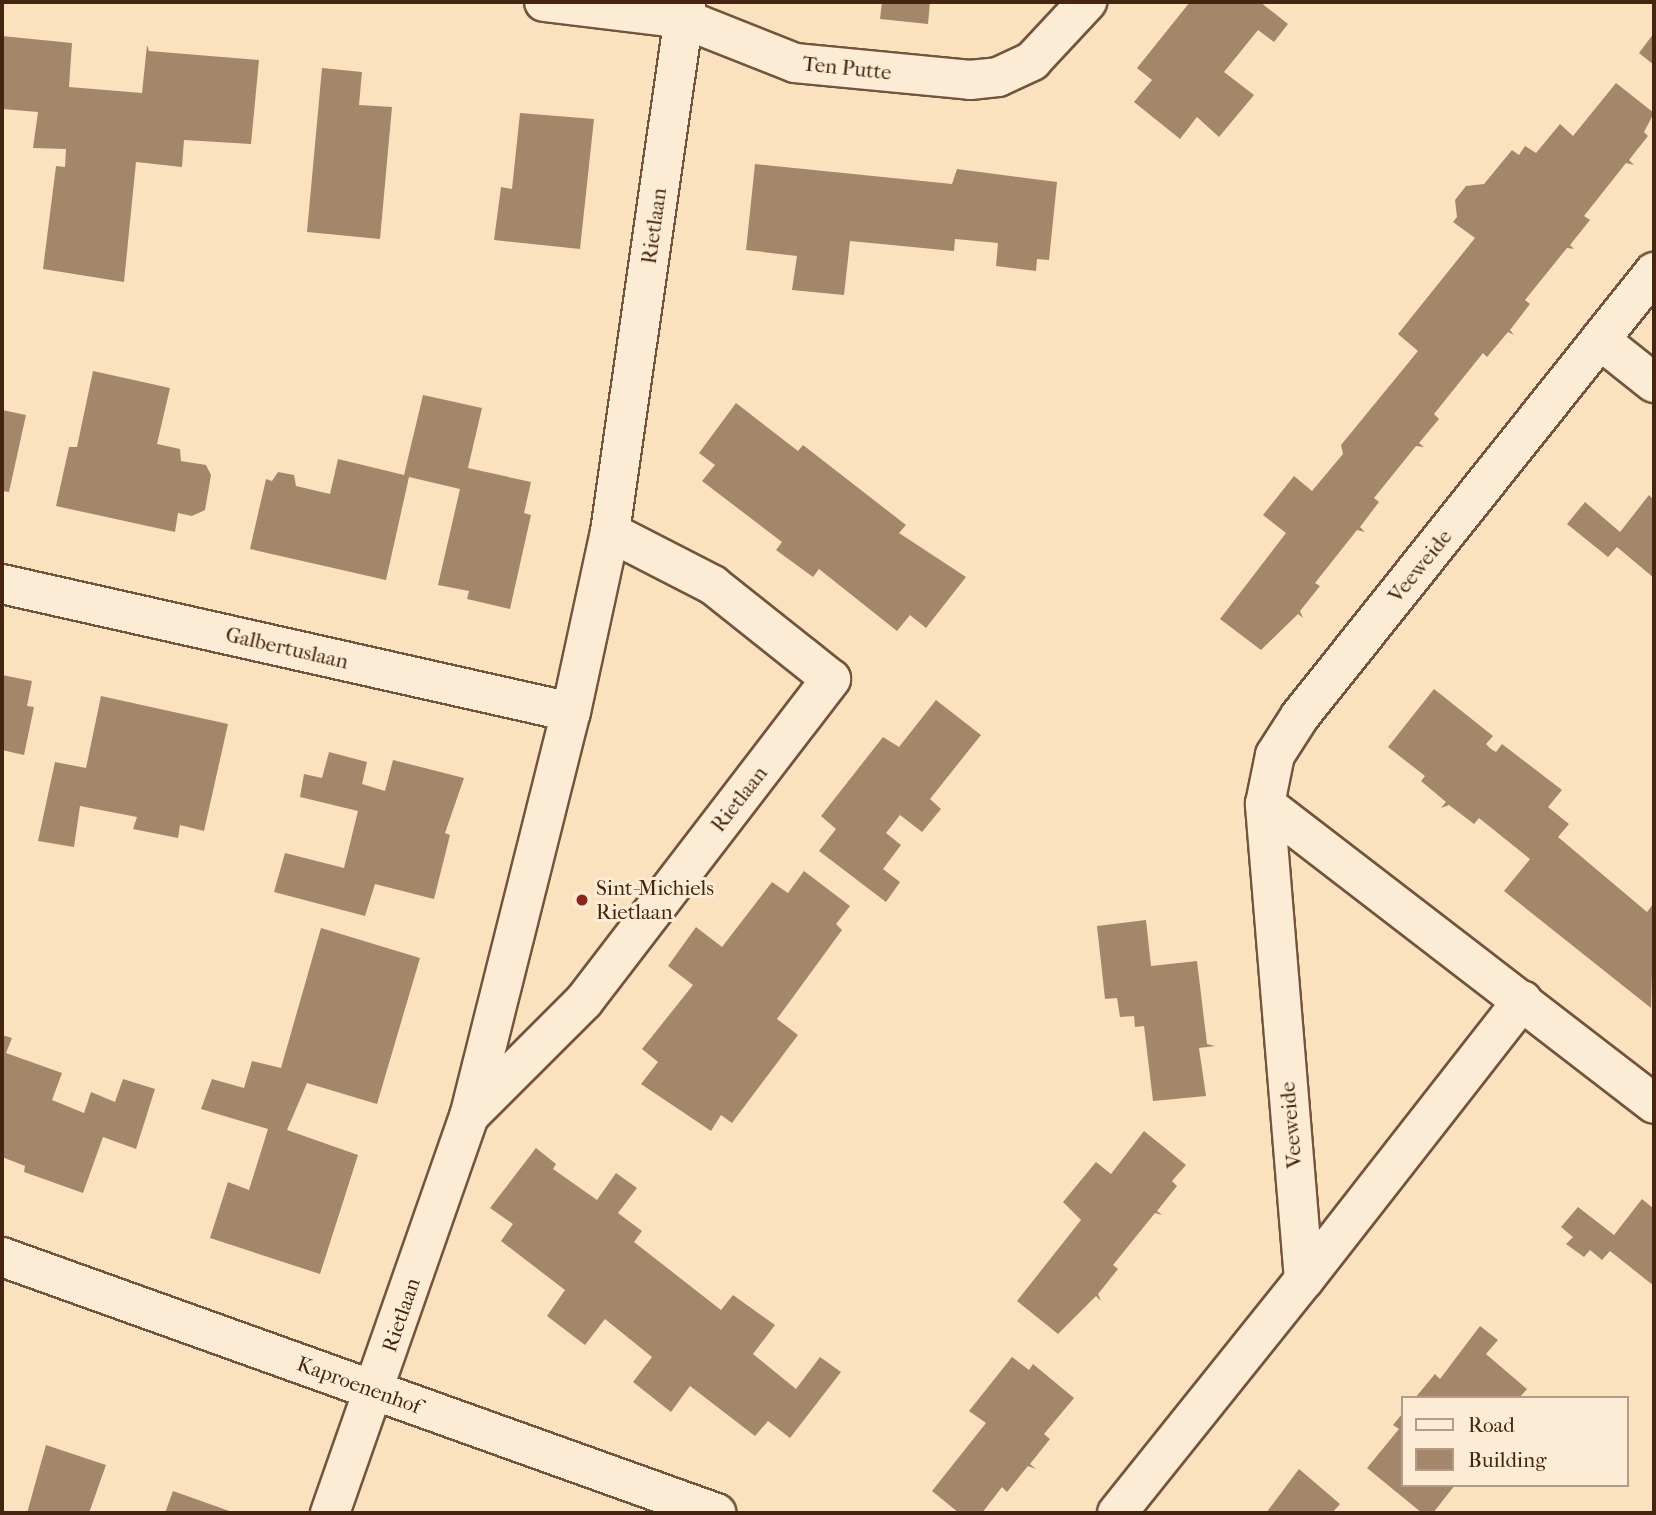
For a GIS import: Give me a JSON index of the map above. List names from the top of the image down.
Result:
{
  "streets": {
    "street": [
      "Ten Putte",
      "Rietlaan",
      "Veeweide",
      "Galbertuslaan",
      "Kaproenenhof"
    ]
  },
  "crossings": [
    ["Ten Putte", "Rietlaan"],
    ["Rietlaan", "Galbertuslaan"],
    ["Rietlaan", "Kaproenenhof"]
  ],
  "places": ["Sint-Michiels Rietlaan"],
  "legend": ["Road", "Building"]
}
